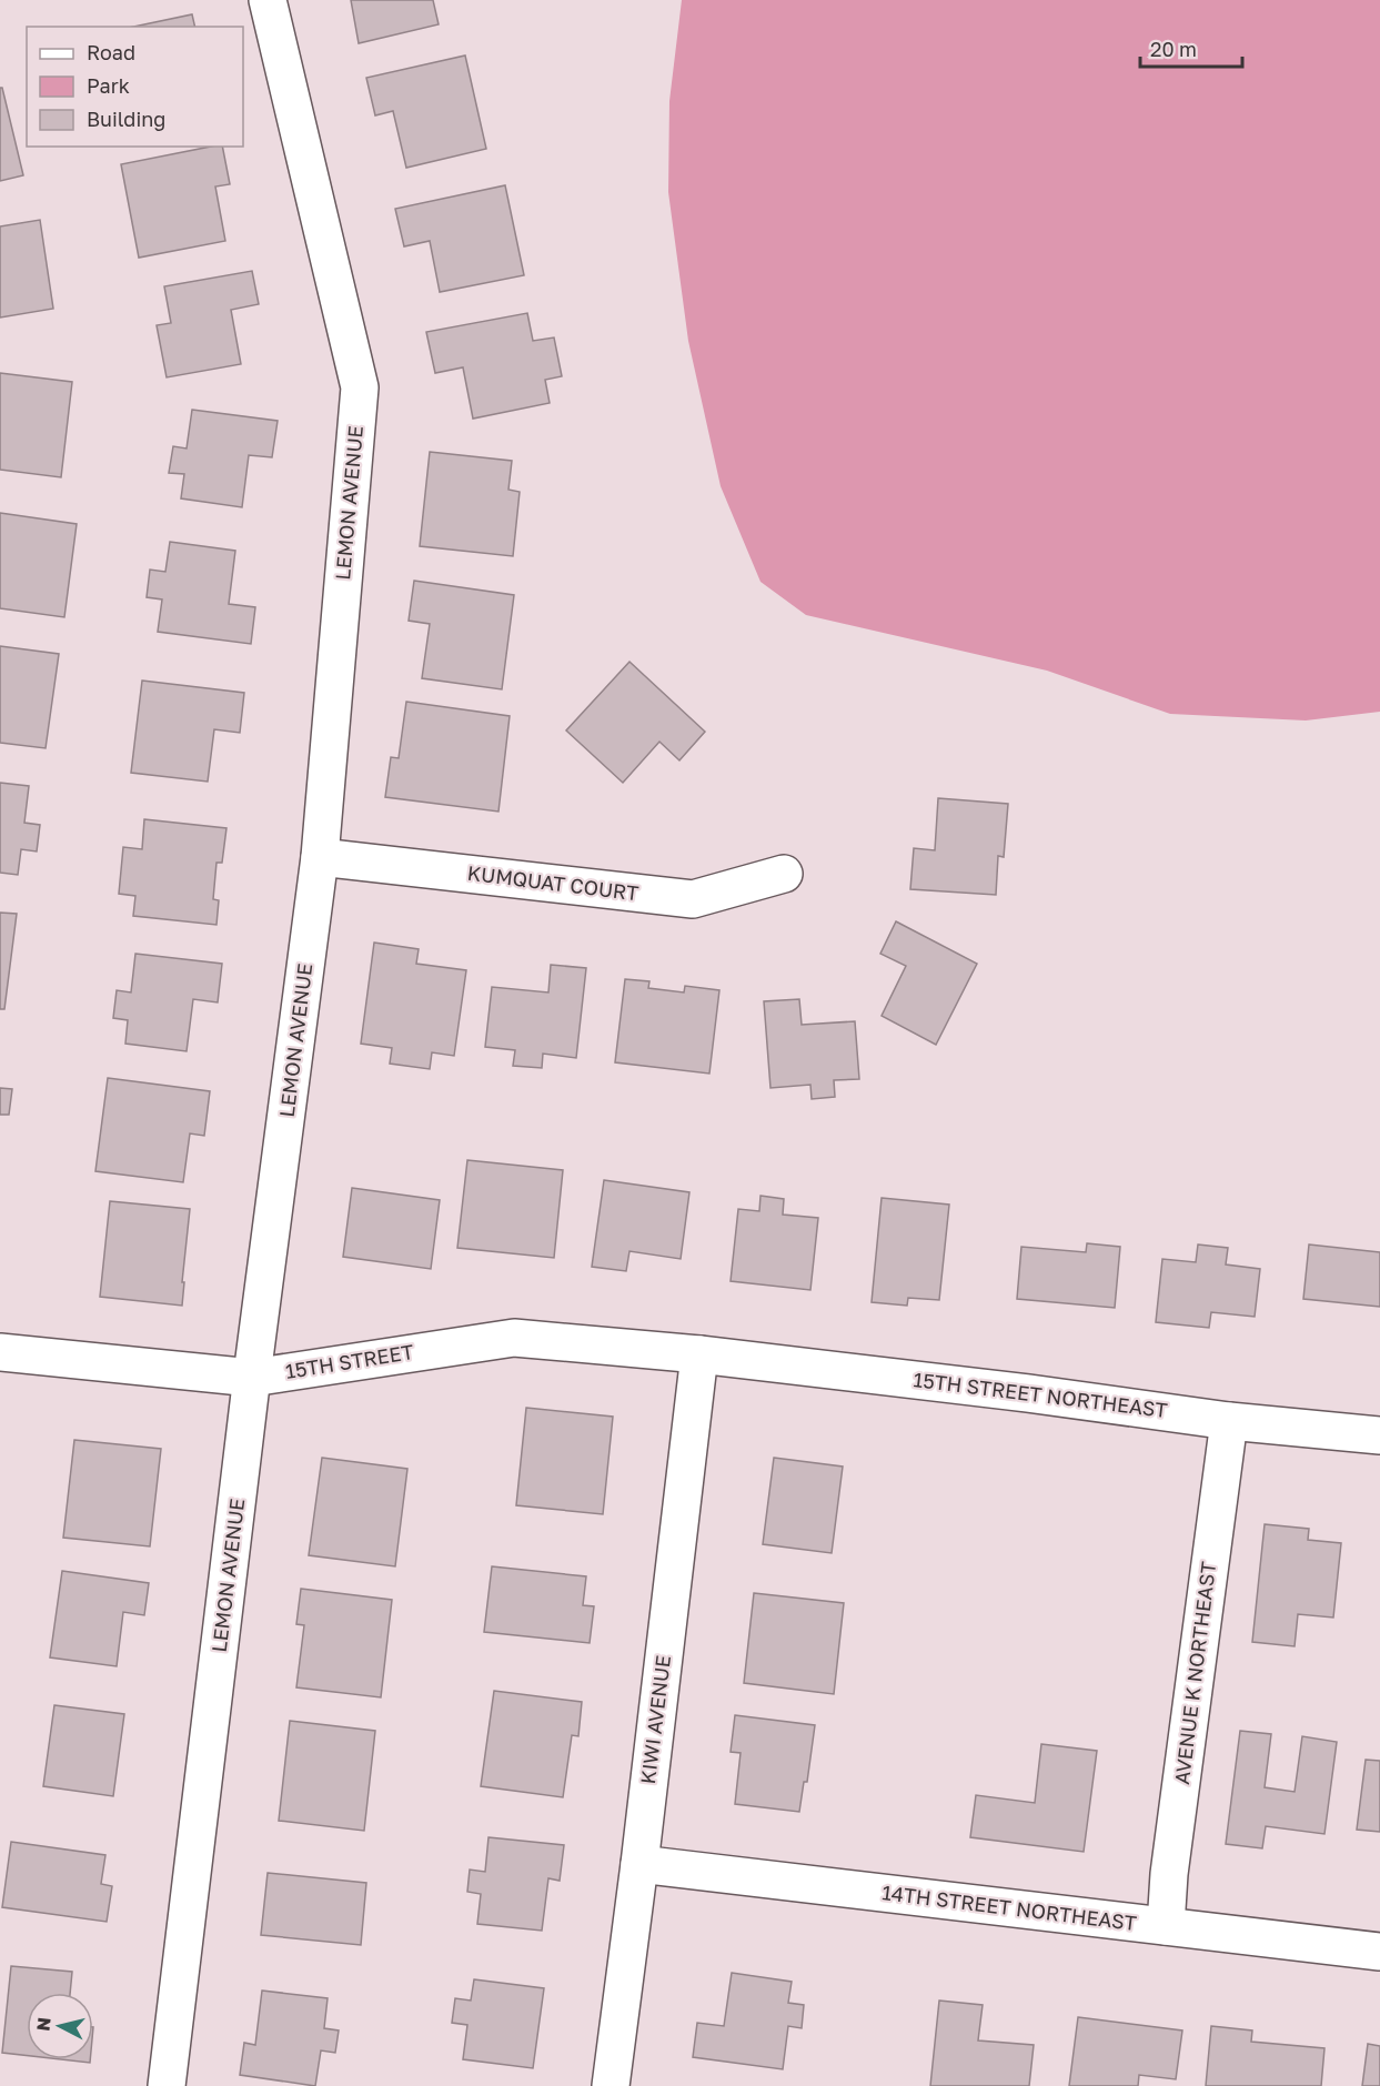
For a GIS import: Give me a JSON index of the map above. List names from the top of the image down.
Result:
{
  "streets": {
    "street": [
      "LEMON AVENUE",
      "KUMQUAT COURT",
      "15TH STREET",
      "15TH STREET NORTHEAST",
      "AVENUE K NORTHEAST",
      "KIWI AVENUE",
      "14TH STREET NORTHEAST"
    ]
  },
  "crossings": [
    ["LEMON AVENUE", "KUMQUAT COURT"],
    ["LEMON AVENUE", "15TH STREET"],
    ["15TH STREET", "15TH STREET NORTHEAST"],
    ["15TH STREET", "KIWI AVENUE"],
    ["15TH STREET NORTHEAST", "AVENUE K NORTHEAST"],
    ["15TH STREET NORTHEAST", "KIWI AVENUE"],
    ["AVENUE K NORTHEAST", "14TH STREET NORTHEAST"],
    ["KIWI AVENUE", "14TH STREET NORTHEAST"]
  ],
  "legend": ["Road", "Park", "Building"],
  "scale_bar": "20 m",
  "north": "left"
}
